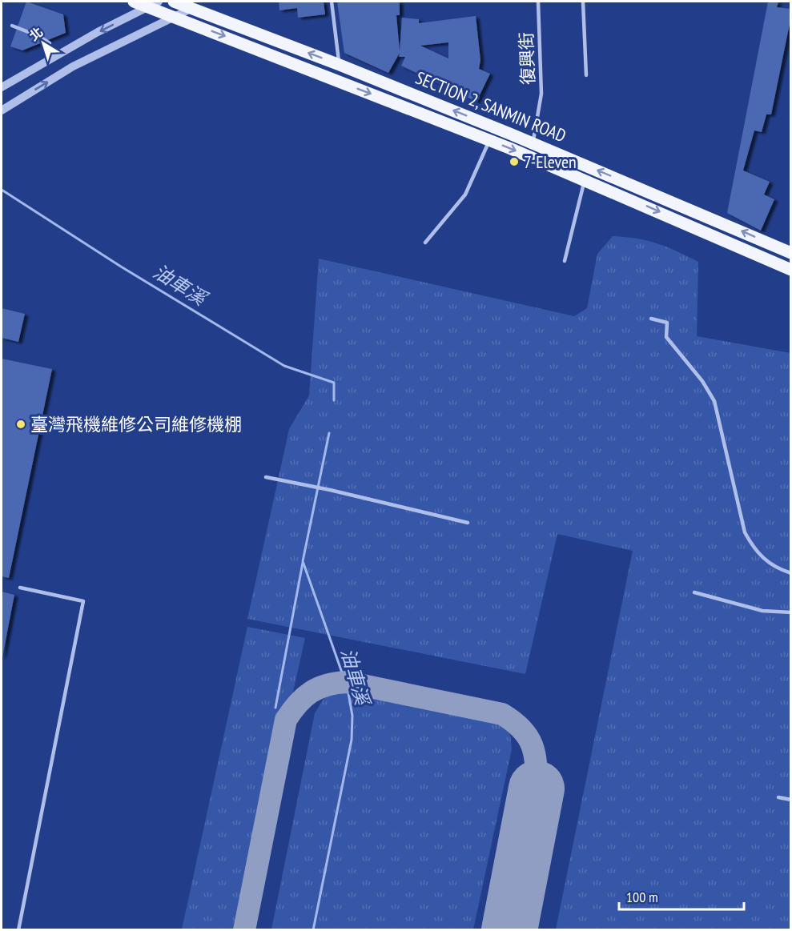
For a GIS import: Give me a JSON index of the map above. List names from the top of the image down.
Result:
{
  "streets": {
    "main road": ["SECTION 2, SANMIN ROAD"],
    "lane": ["復興街"]
  },
  "crossings": [
    ["復興街", "SECTION 2, SANMIN ROAD"]
  ],
  "water": ["油車溪"],
  "places": ["7-Eleven", "臺灣飛機維修公司維修機棚"],
  "scale_bar": "100 m",
  "north": "top left"
}
